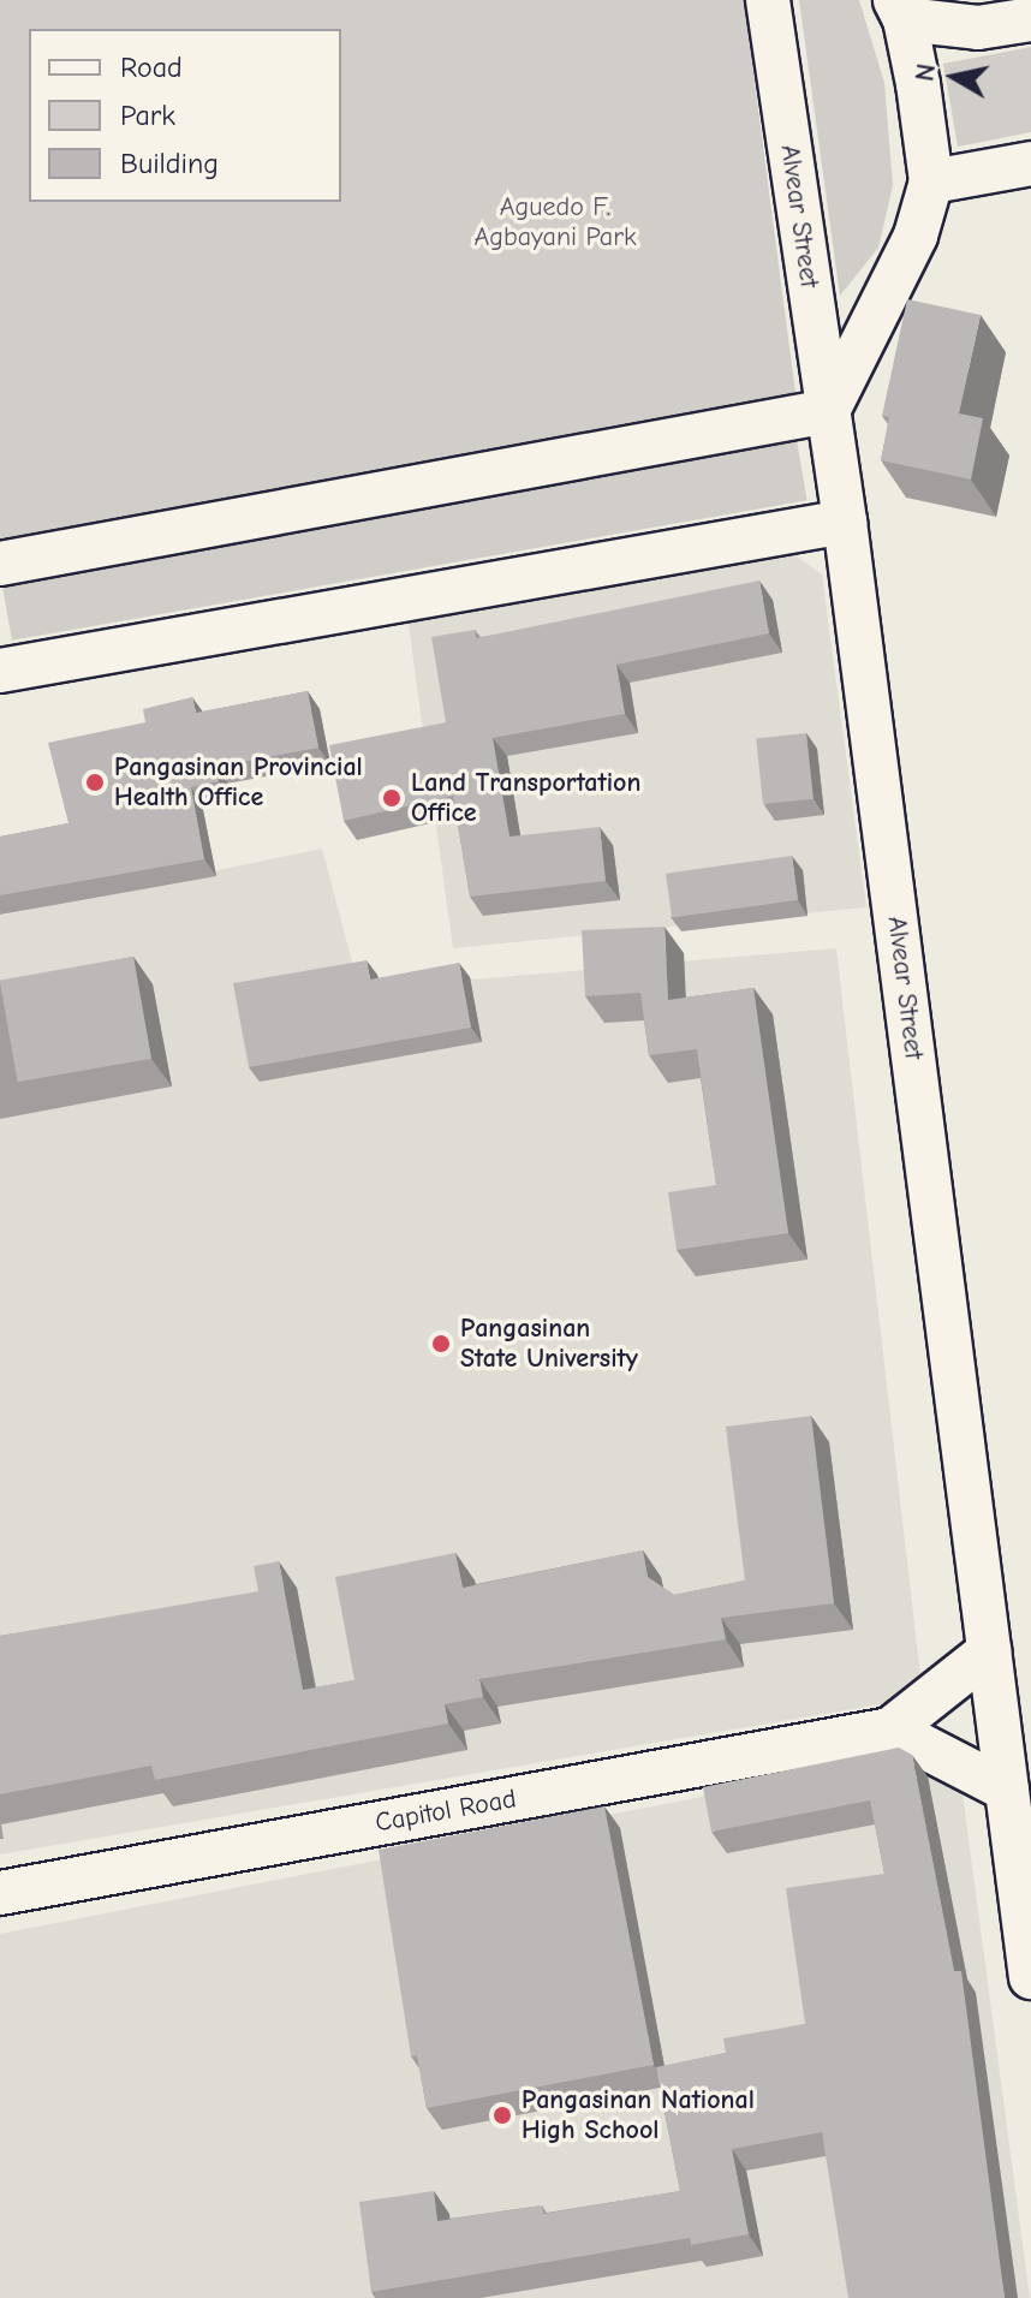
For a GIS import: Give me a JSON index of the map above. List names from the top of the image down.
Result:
{
  "streets": {
    "street": ["Alvear Street", "Capitol Road"]
  },
  "crossings": [
    ["Alvear Street", "Capitol Road"]
  ],
  "parks": ["Aguedo F. Agbayani Park"],
  "places": [
    "Pangasinan Provincial Health Office",
    "Land Transportation Office",
    "Pangasinan State University",
    "Pangasinan National High School"
  ],
  "legend": ["Road", "Park", "Building"],
  "north": "left"
}
